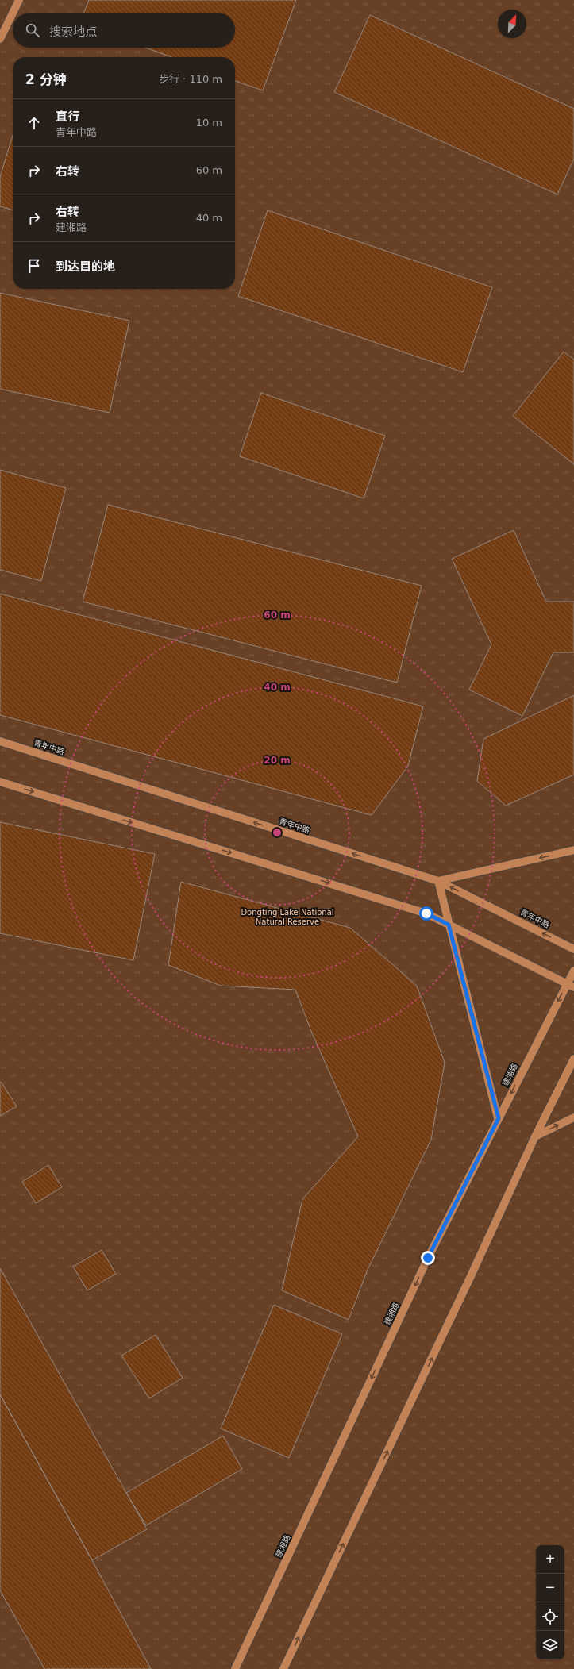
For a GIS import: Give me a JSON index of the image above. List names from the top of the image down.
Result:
{
  "streets": {
    "main road": ["青年中路", "建湘路"]
  },
  "parks": ["Dongting Lake National Natural Reserve"],
  "north": "top right",
  "page": {
    "search": "搜索地点",
    "heading": ["2 分钟", "步行 · 110 m"],
    "list": [
      ["直行", "青年中路", "10 m"],
      ["右转", "60 m"],
      ["右转", "建湘路", "40 m"],
      "到达目的地"
    ],
    "map_buttons": ["+", "−"]
  },
  "rings": ["60 m", "40 m", "20 m"]
}
